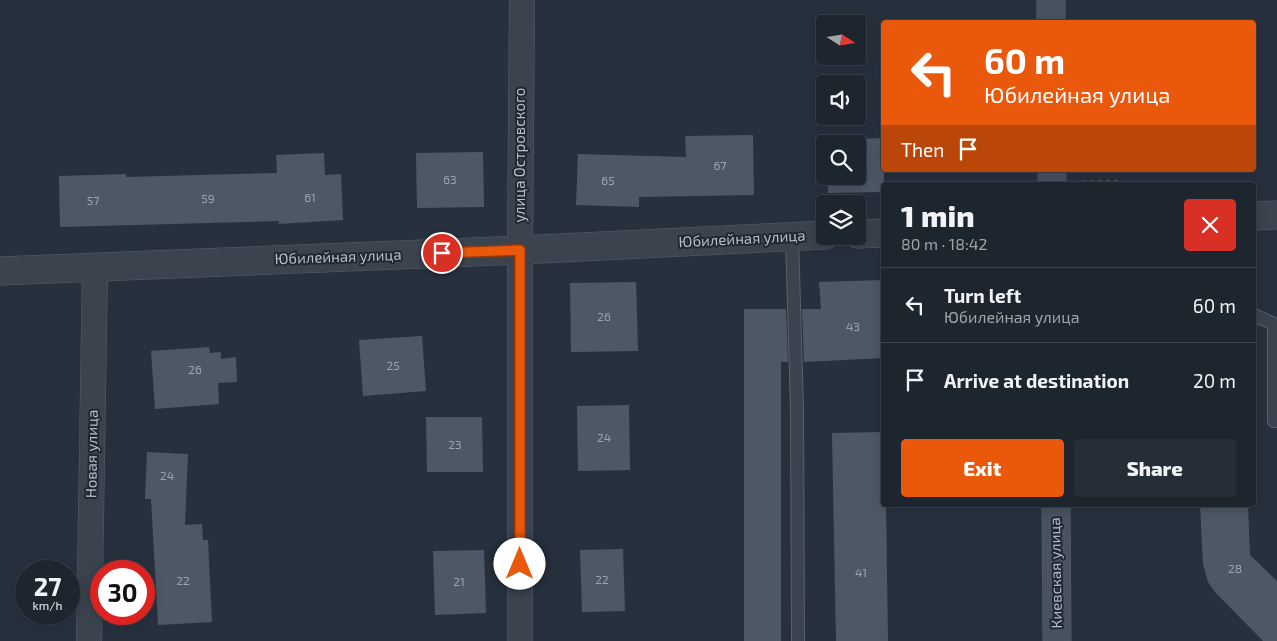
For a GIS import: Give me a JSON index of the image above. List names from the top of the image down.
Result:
{
  "streets": {
    "main road": ["Киевская улица"],
    "street": ["улица Островского", "Юбилейная улица", "Новая улица"]
  },
  "crossings": [
    ["улица Островского", "Юбилейная улица"],
    ["Юбилейная улица", "Новая улица"]
  ],
  "house_numbers": [
    "67",
    "63",
    "65",
    "61",
    "59",
    "57",
    "26",
    "43",
    "25",
    "26",
    "24",
    "23",
    "24",
    "28",
    "41",
    "22",
    "22",
    "21"
  ],
  "north": "right",
  "page": {
    "turn": ["60 m", "Юбилейная улица"],
    "then": "Then",
    "heading": ["1 min", "80 m · 18:42"],
    "list": [
      {
        "name": "Turn left",
        "note": "Юбилейная улица",
        "value": "60 m"
      },
      {
        "name": "Arrive at destination",
        "value": "20 m"
      }
    ],
    "buttons": ["Exit", "Share"],
    "speed": "27 km/h",
    "limit": "30"
  }
}
